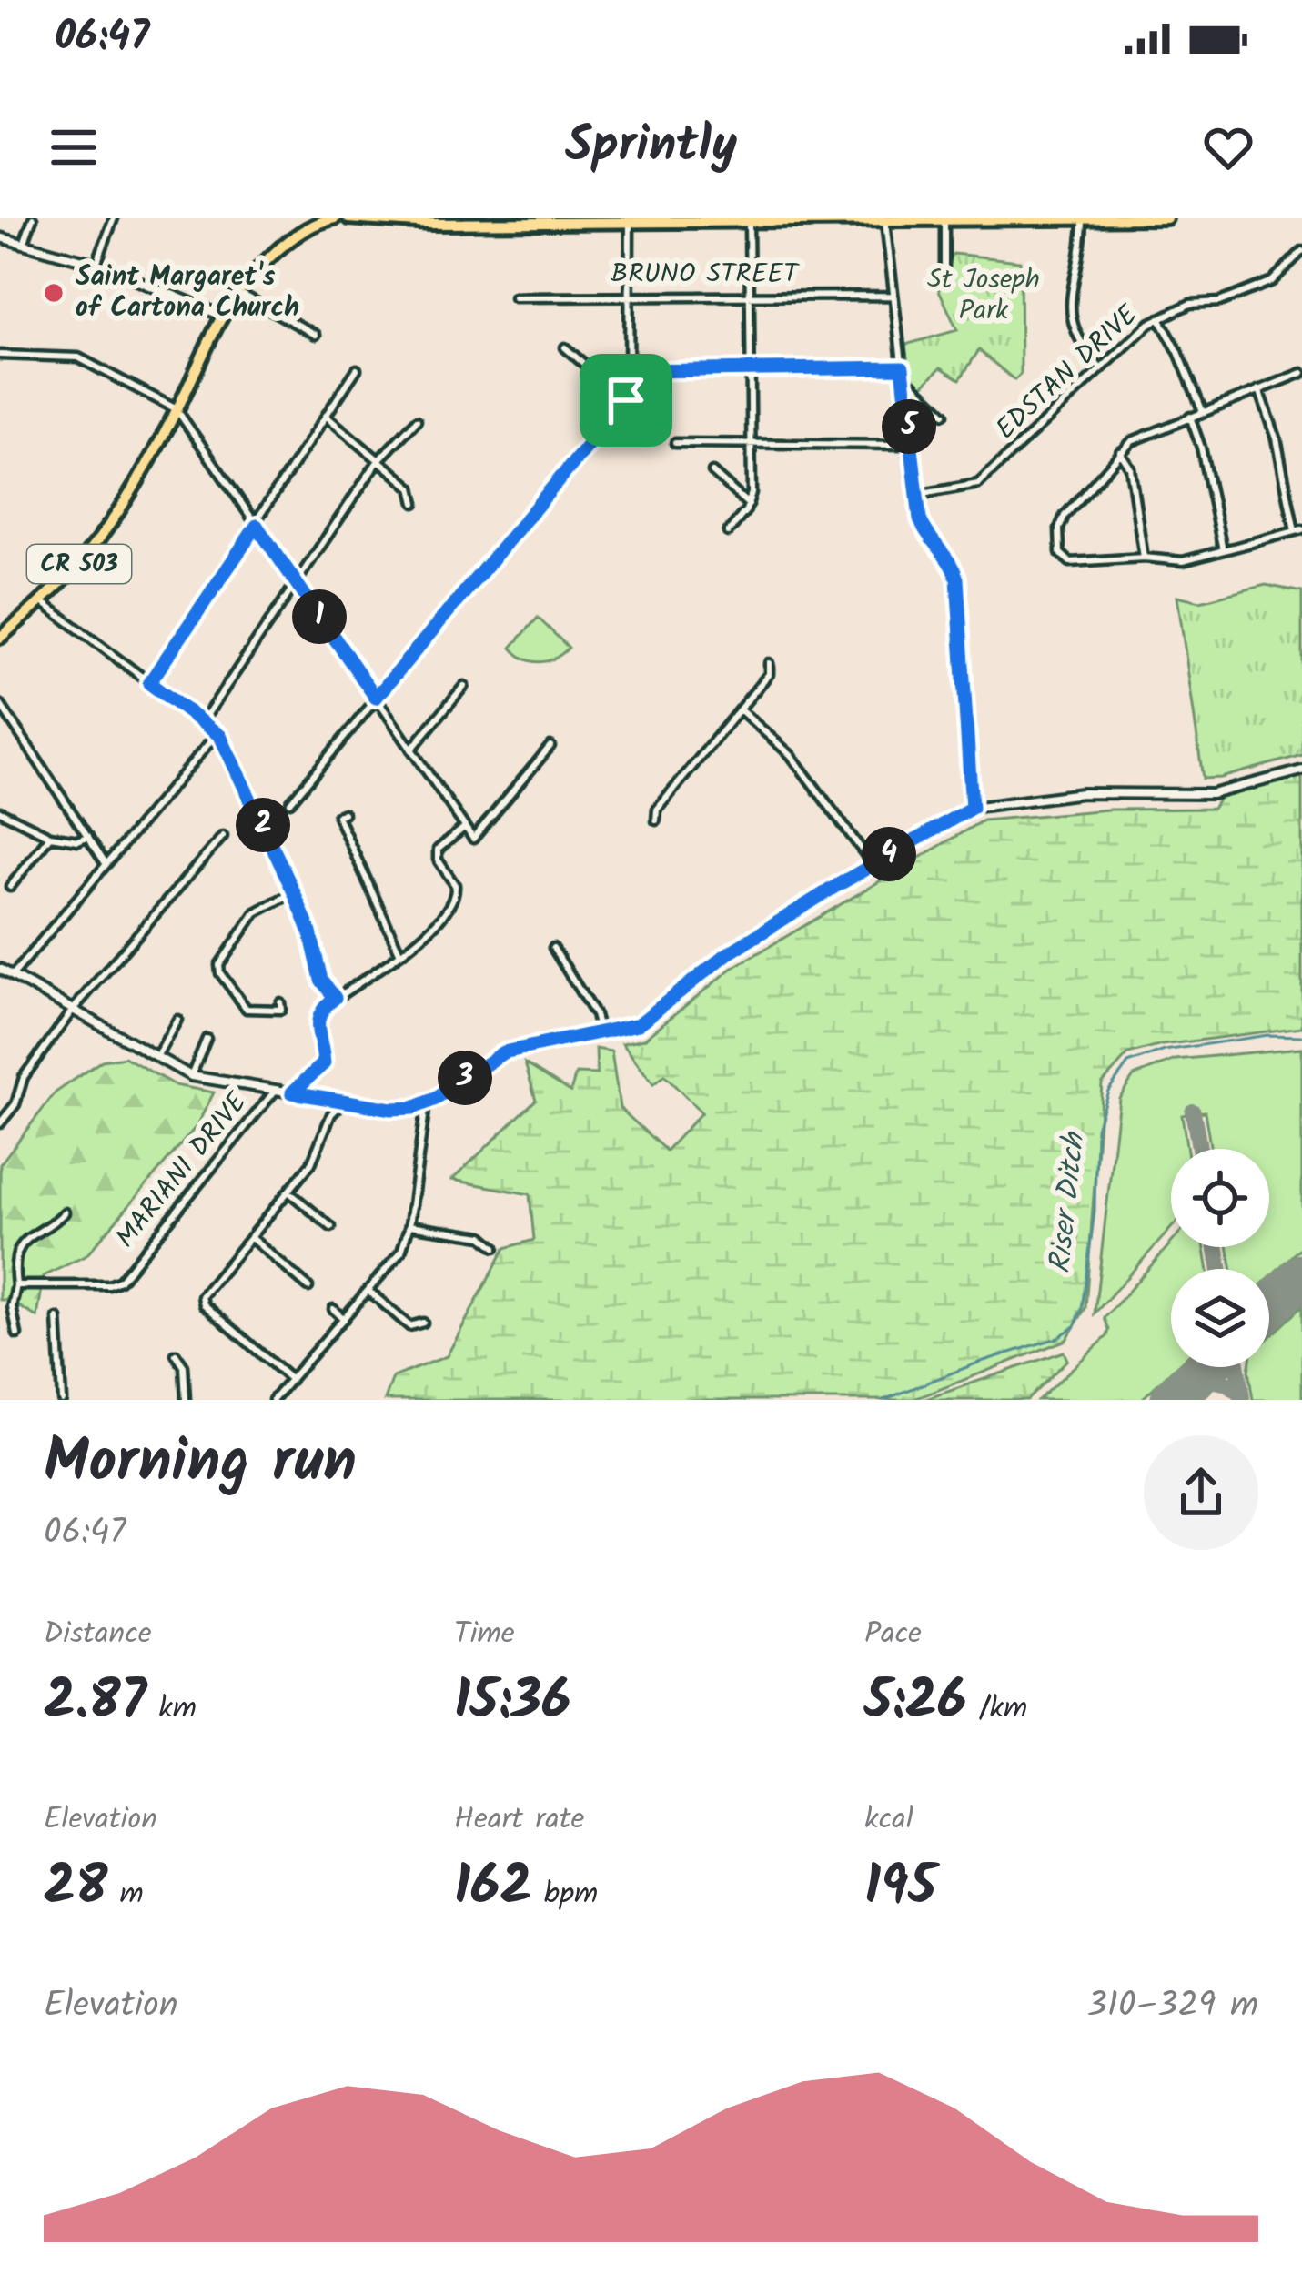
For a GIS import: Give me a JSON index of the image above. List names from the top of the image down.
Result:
{
  "streets": {
    "main road": ["CR 503"],
    "street": ["BRUNO STREET", "EDSTAN DRIVE", "MARIANI DRIVE"]
  },
  "water": ["Riser Ditch"],
  "parks": ["St Joseph Park"],
  "places": ["Saint Margaret's of Cartona Church"],
  "page": {
    "status": "06:47",
    "header": "Sprintly",
    "pins": [
      "5",
      "1",
      "2",
      "4",
      "3"
    ],
    "heading": ["Morning run", "06:47"],
    "stats": [
      ["Distance", "2.87 km"],
      ["Time", "15:36"],
      ["Pace", "5:26 /km"],
      ["Elevation", "28 m"],
      ["Heart rate", "162 bpm"],
      ["kcal", "195"]
    ],
    "chart": ["Elevation", "310–329 m"]
  }
}
